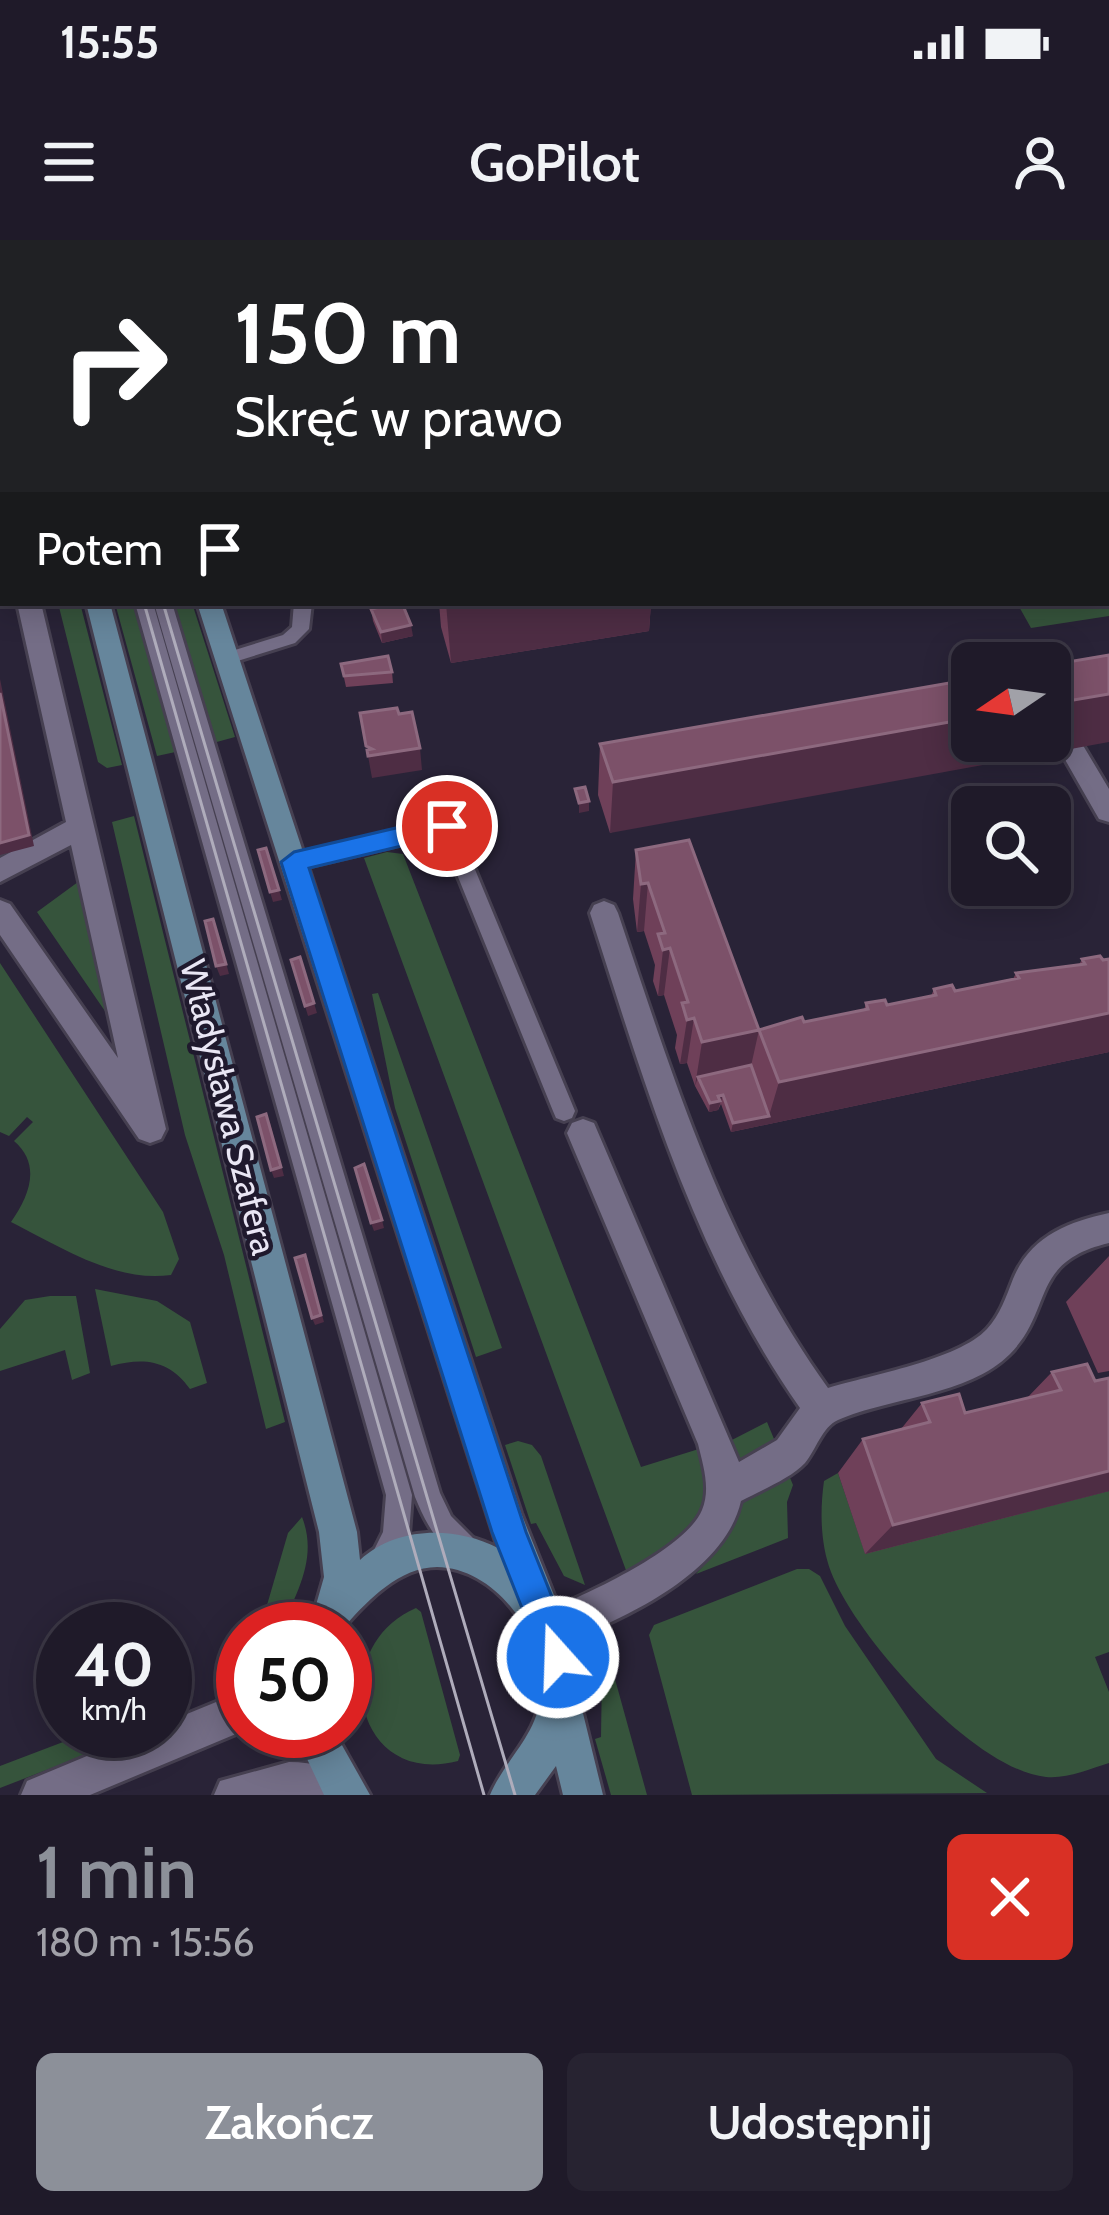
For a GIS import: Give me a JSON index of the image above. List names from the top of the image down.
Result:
{
  "streets": {
    "main road": ["Władysława Szafera"]
  },
  "north": "left",
  "page": {
    "status": "15:55",
    "header": "GoPilot",
    "turn": ["150 m", "Skręć w prawo"],
    "then": "Potem",
    "speed": "40 km/h",
    "limit": "50",
    "heading": ["1 min", "180 m · 15:56"],
    "buttons": ["Zakończ", "Udostępnij"]
  }
}
